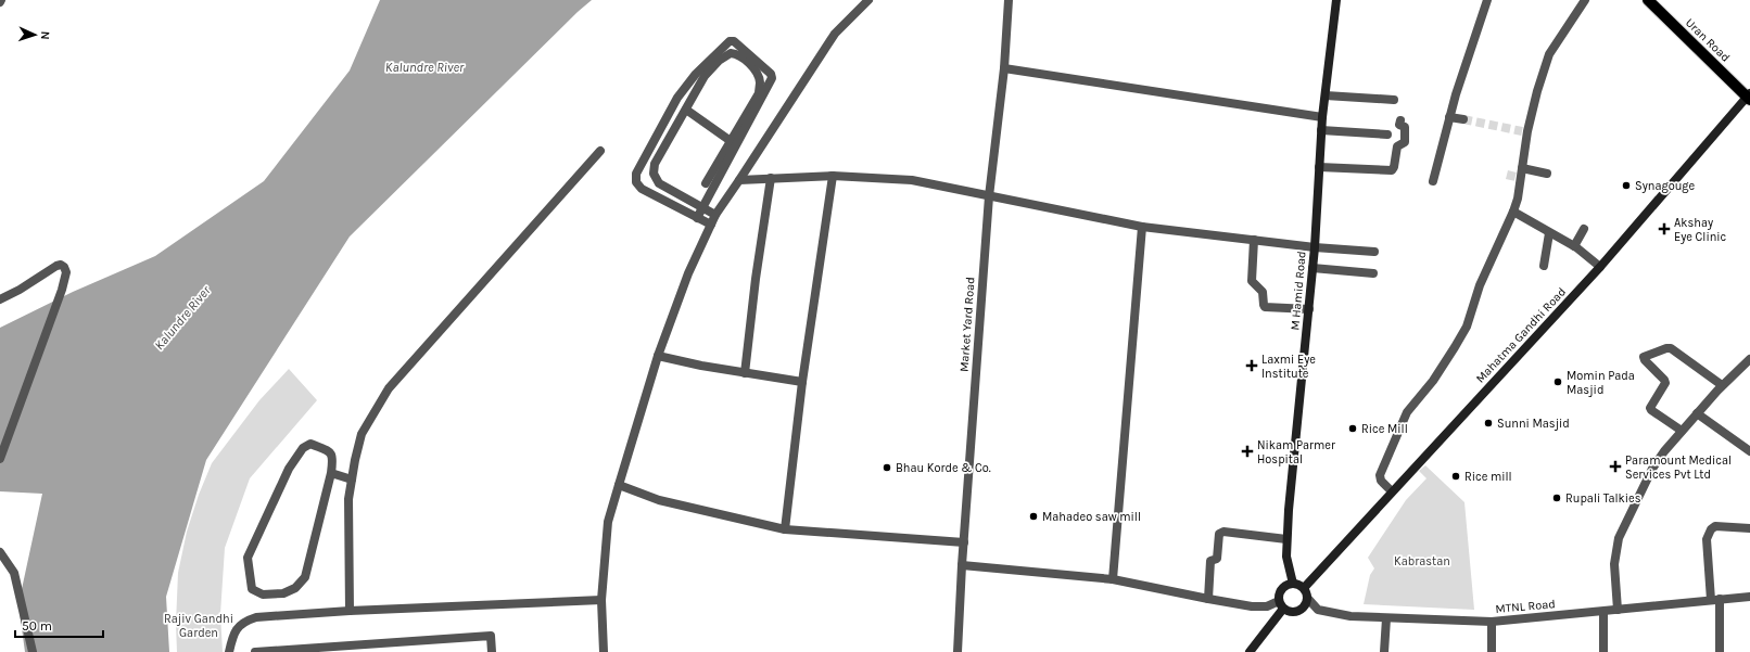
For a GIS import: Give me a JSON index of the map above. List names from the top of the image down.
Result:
{
  "streets": {
    "main road": ["Uran Road", "M Hamid Road", "Mahatma Gandhi Road"],
    "street": ["Market Yard Road", "MTNL Road"]
  },
  "crossings": [
    ["Uran Road", "Mahatma Gandhi Road"],
    ["M Hamid Road", "Mahatma Gandhi Road"],
    ["M Hamid Road", "MTNL Road"],
    ["Mahatma Gandhi Road", "MTNL Road"]
  ],
  "water": ["Kalundre River"],
  "parks": ["Kabrastan", "Rajiv Gandhi Garden"],
  "places": {
    "other": [
      "Synagouge",
      "Momin Pada Masjid",
      "Sunni Masjid",
      "Rice Mill",
      "Bhau Korde & Co.",
      "Rice mill",
      "Rupali Talkies",
      "Mahadeo saw mill"
    ],
    "health": [
      "Akshay Eye Clinic",
      "Laxmi Eye Institute",
      "Nikam Parmer Hospital",
      "Paramount Medical Services Pvt Ltd"
    ]
  },
  "scale_bar": "50 m",
  "north": "right"
}
